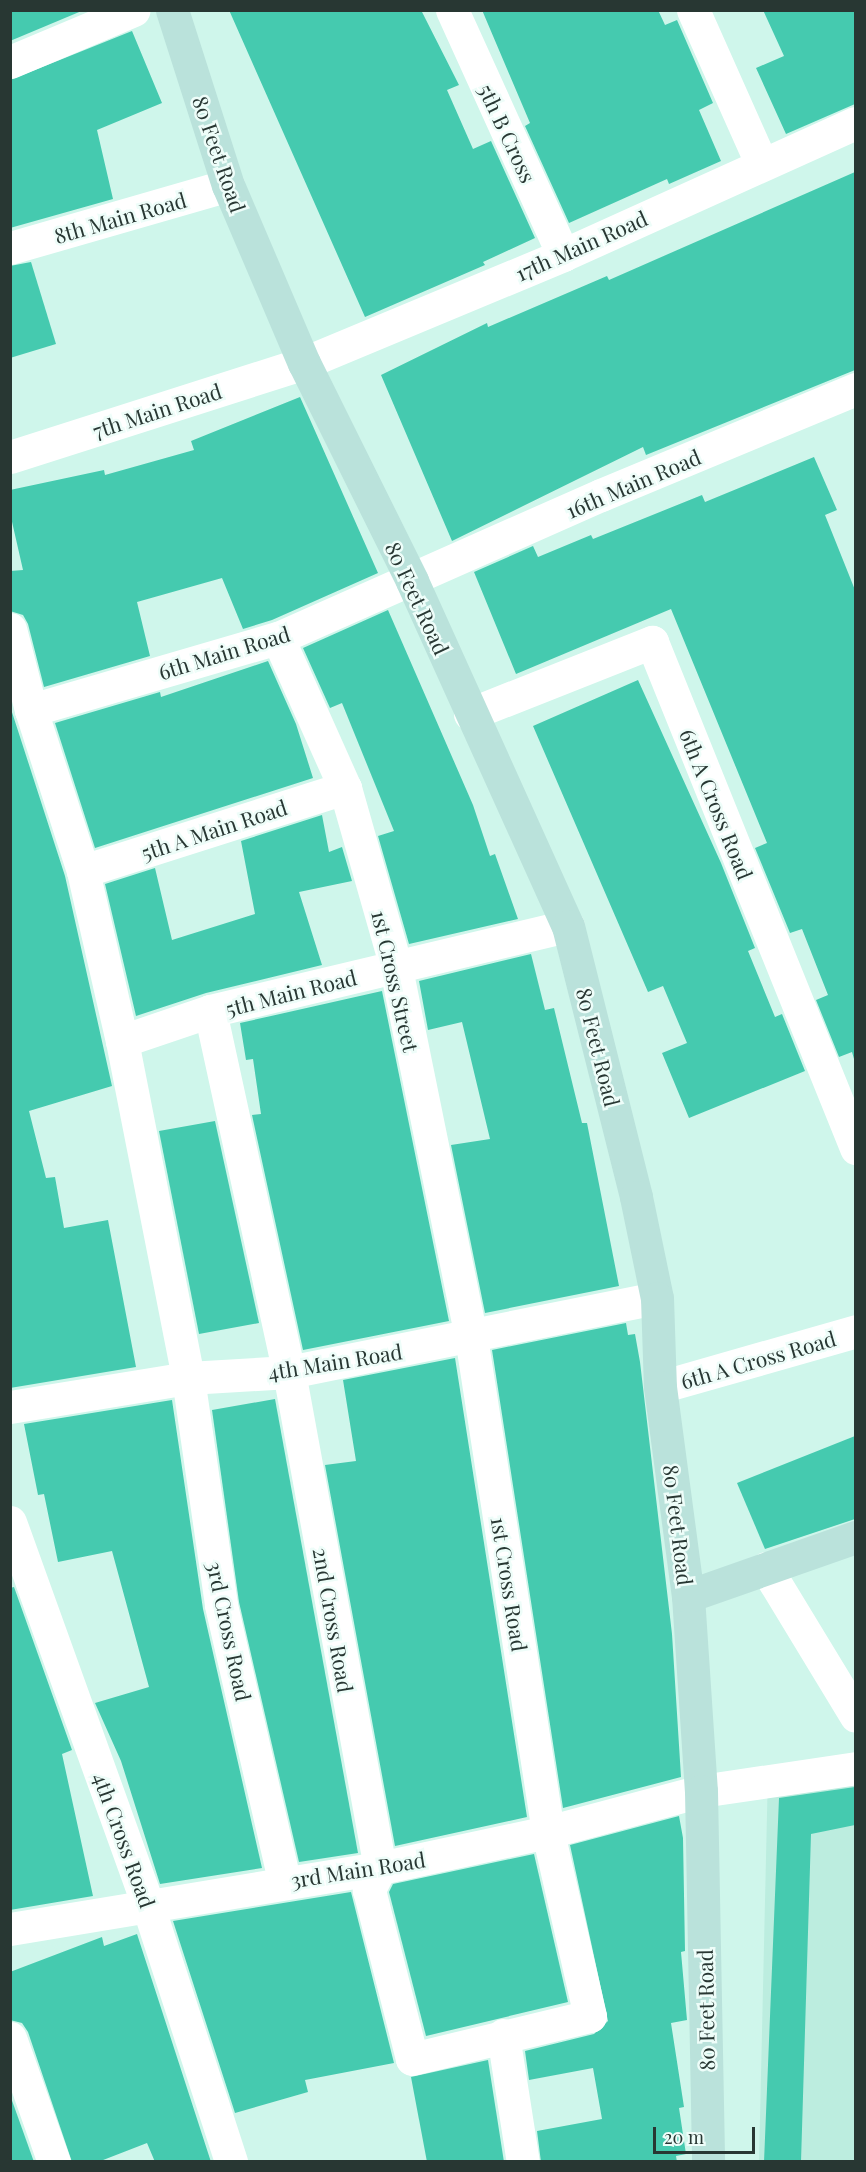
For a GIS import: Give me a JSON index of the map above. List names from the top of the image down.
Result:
{
  "streets": {
    "main road": ["80 Feet Road"],
    "street": [
      "5th B Cross",
      "8th Main Road",
      "17th Main Road",
      "7th Main Road",
      "16th Main Road",
      "6th Main Road",
      "6th A Cross Road",
      "5th A Main Road",
      "1st Cross Street",
      "5th Main Road",
      "4th Main Road",
      "1st Cross Road",
      "2nd Cross Road",
      "3rd Cross Road",
      "4th Cross Road",
      "3rd Main Road"
    ]
  },
  "crossings": [
    ["5th B Cross", "17th Main Road"],
    ["80 Feet Road", "8th Main Road"],
    ["80 Feet Road", "17th Main Road"],
    ["80 Feet Road", "7th Main Road"],
    ["80 Feet Road", "16th Main Road"],
    ["80 Feet Road", "6th Main Road"],
    ["80 Feet Road", "6th A Cross Road"],
    ["80 Feet Road", "5th Main Road"],
    ["80 Feet Road", "4th Main Road"],
    ["80 Feet Road", "3rd Main Road"],
    ["17th Main Road", "7th Main Road"],
    ["16th Main Road", "6th Main Road"],
    ["6th Main Road", "1st Cross Street"],
    ["6th Main Road", "3rd Cross Road"],
    ["5th A Main Road", "1st Cross Street"],
    ["5th A Main Road", "3rd Cross Road"],
    ["1st Cross Street", "5th Main Road"],
    ["1st Cross Street", "4th Main Road"],
    ["1st Cross Street", "1st Cross Road"],
    ["5th Main Road", "2nd Cross Road"],
    ["5th Main Road", "3rd Cross Road"],
    ["4th Main Road", "1st Cross Road"],
    ["4th Main Road", "2nd Cross Road"],
    ["4th Main Road", "3rd Cross Road"],
    ["1st Cross Road", "3rd Main Road"],
    ["2nd Cross Road", "3rd Main Road"],
    ["3rd Cross Road", "3rd Main Road"],
    ["4th Cross Road", "3rd Main Road"]
  ],
  "scale_bar": "20 m"
}
